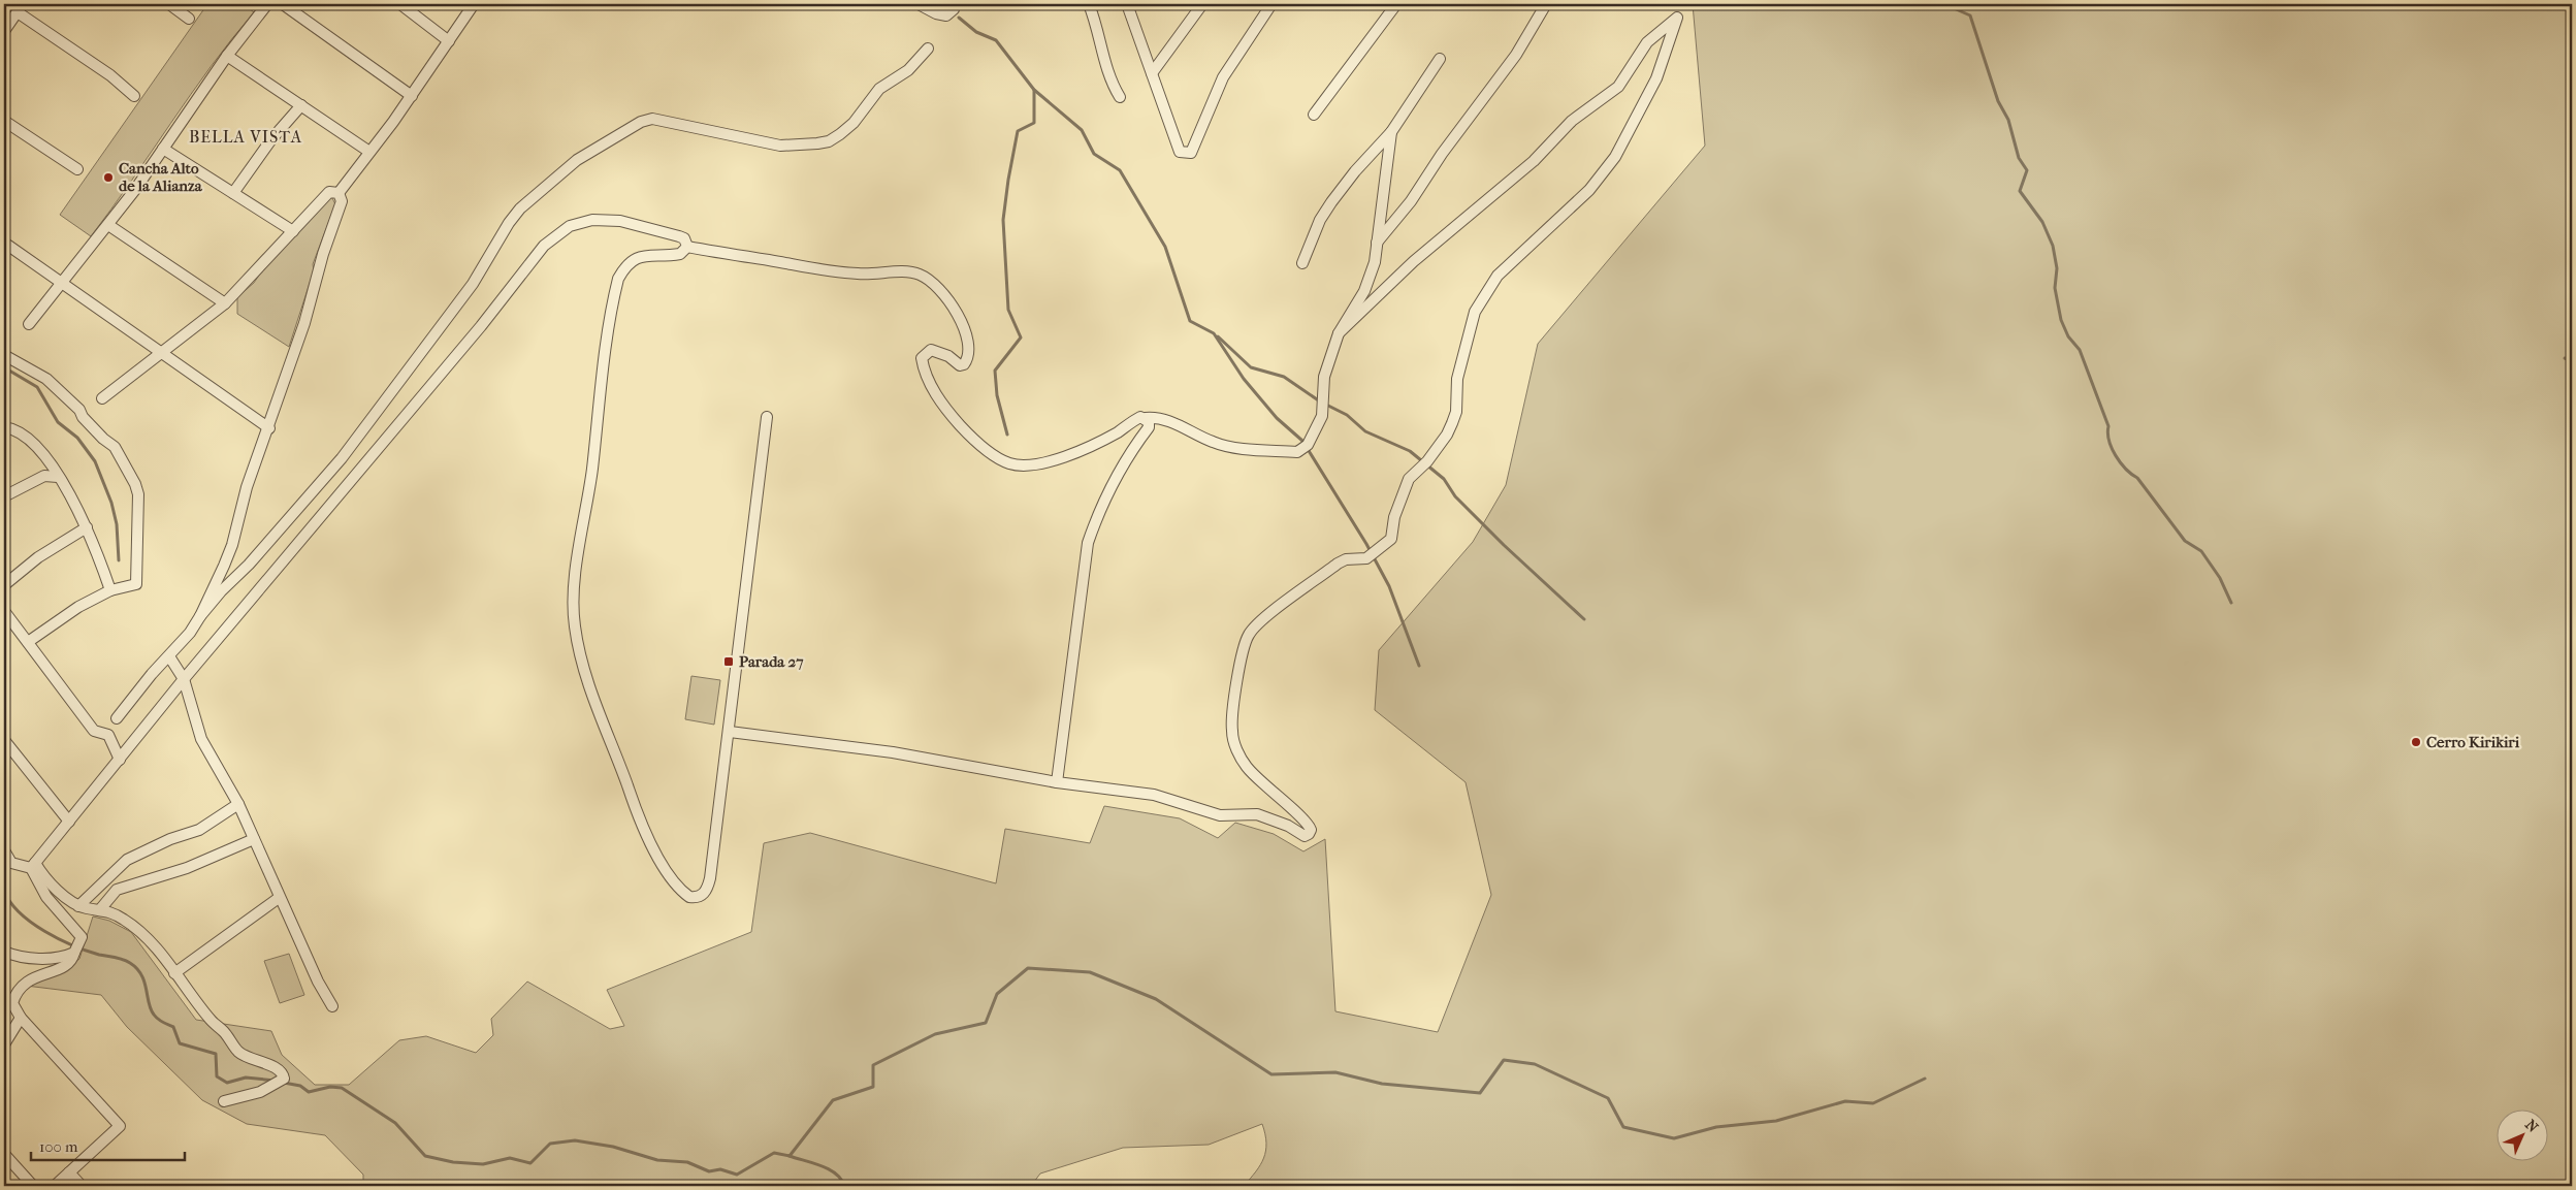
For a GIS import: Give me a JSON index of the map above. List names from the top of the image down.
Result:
{
  "districts": ["BELLA VISTA"],
  "places": {
    "other": ["Cancha Alto de la Alianza", "Cerro Kirikiri"],
    "transit": ["Parada 27"]
  },
  "scale_bar": "100 m",
  "north": "top right"
}
